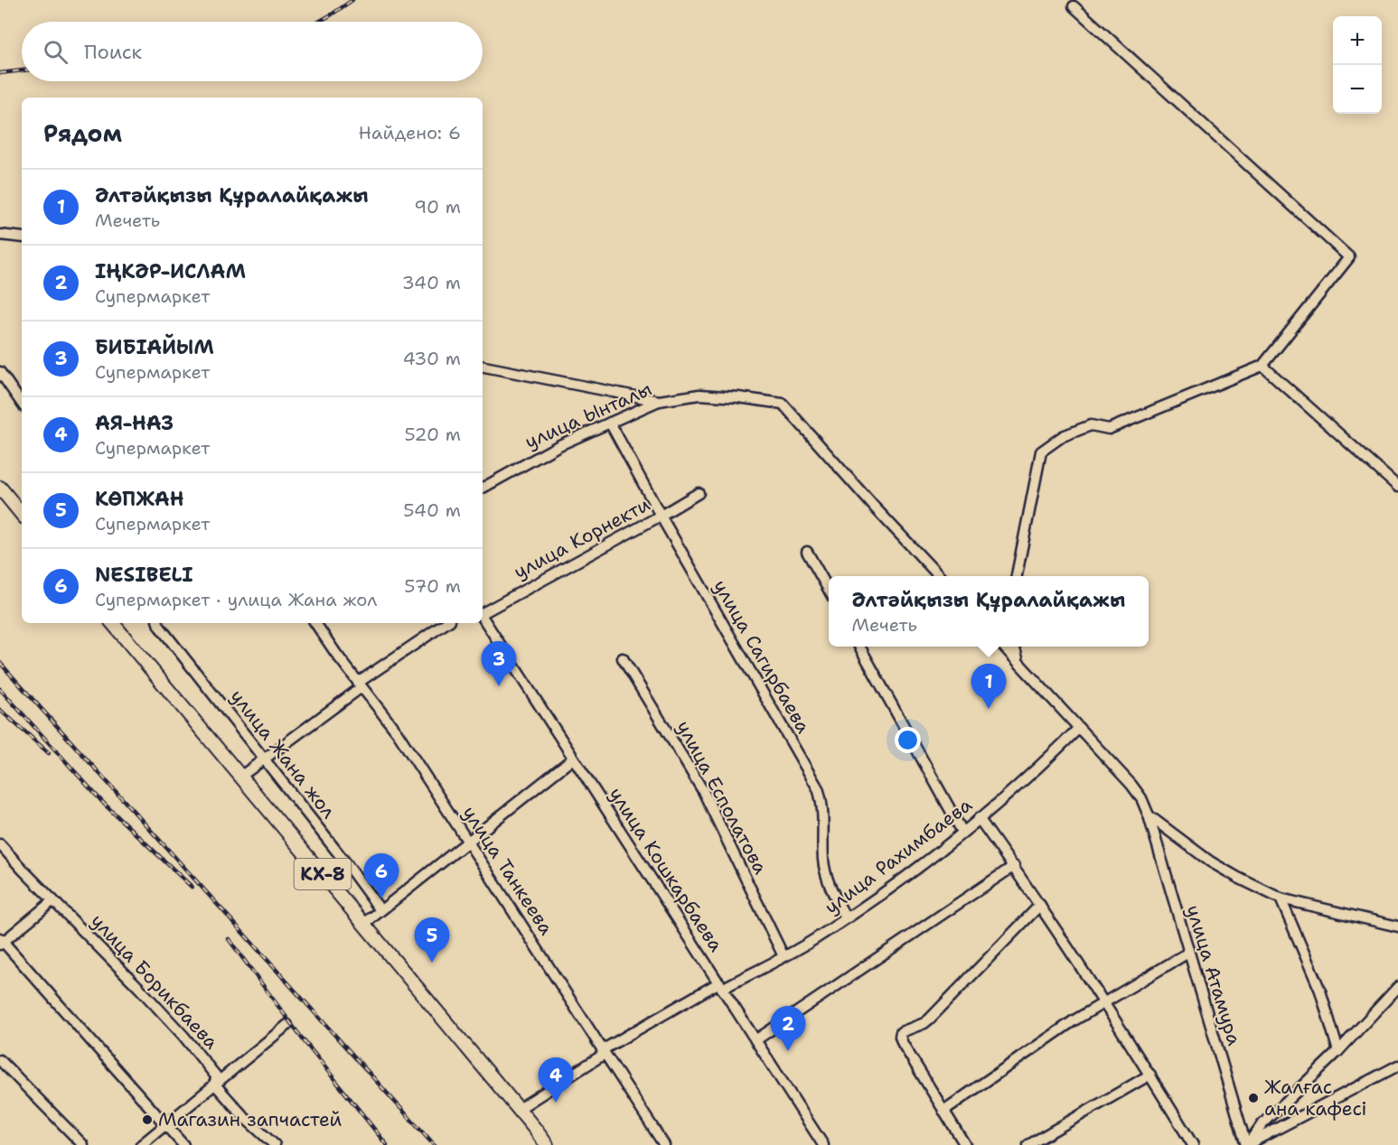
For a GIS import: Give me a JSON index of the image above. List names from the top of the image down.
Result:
{
  "streets": {
    "main road": ["КХ-8"],
    "street": [
      "улица Ынталы",
      "улица Корнекти",
      "улица Сагирбаева",
      "улица Жана жол",
      "улица Есполатова",
      "улица Рахимбаева",
      "улица Кошкарбаева",
      "улица Танкеева",
      "улица Атамура",
      "улица Борикбаева"
    ]
  },
  "crossings": [
    ["улица Ынталы", "улица Сагирбаева"],
    ["улица Корнекти", "улица Сагирбаева"],
    ["улица Сагирбаева", "улица Рахимбаева"],
    ["улица Есполатова", "улица Рахимбаева"],
    ["улица Рахимбаева", "улица Кошкарбаева"],
    ["улица Рахимбаева", "улица Танкеева"],
    ["улица Рахимбаева", "КХ-8"]
  ],
  "places": ["Жалғас ана кафесі", "Магазин запчастей"],
  "page": {
    "map_buttons": ["+", "−"],
    "search": "Поиск",
    "heading": ["Рядом", "Найдено: 6"],
    "list": [
      {
        "mark": "1",
        "name": "Әлтәйқызы Құралайқажы",
        "note": "Мечеть",
        "value": "90 m"
      },
      {
        "mark": "2",
        "name": "ІҢКӘР-ИСЛАМ",
        "note": "Супермаркет",
        "value": "340 m"
      },
      {
        "mark": "3",
        "name": "БИБІАЙЫМ",
        "note": "Супермаркет",
        "value": "430 m"
      },
      {
        "mark": "4",
        "name": "АЯ-НАЗ",
        "note": "Супермаркет",
        "value": "520 m"
      },
      {
        "mark": "5",
        "name": "КӨПЖАН",
        "note": "Супермаркет",
        "value": "540 m"
      },
      {
        "mark": "6",
        "name": "NESIBELI",
        "note": "Супермаркет · улица Жана жол",
        "value": "570 m"
      }
    ],
    "popup": ["Әлтәйқызы Құралайқажы", "Мечеть"],
    "pins": [
      "3",
      "1",
      "6",
      "5",
      "2",
      "4"
    ]
  }
}
